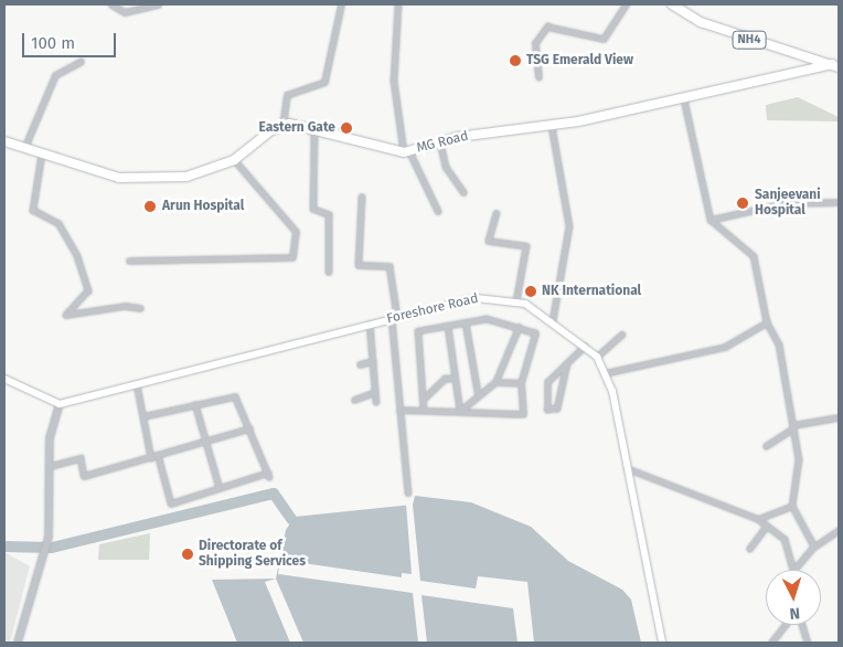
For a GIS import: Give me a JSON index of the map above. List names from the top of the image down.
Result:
{
  "streets": {
    "main road": ["NH4", "MG Road", "Foreshore Road"]
  },
  "crossings": [
    ["NH4", "MG Road"]
  ],
  "places": [
    "TSG Emerald View",
    "Eastern Gate",
    "Sanjeevani Hospital",
    "Arun Hospital",
    "NK International",
    "Directorate of Shipping Services"
  ],
  "scale_bar": "100 m",
  "north": "bottom"
}
